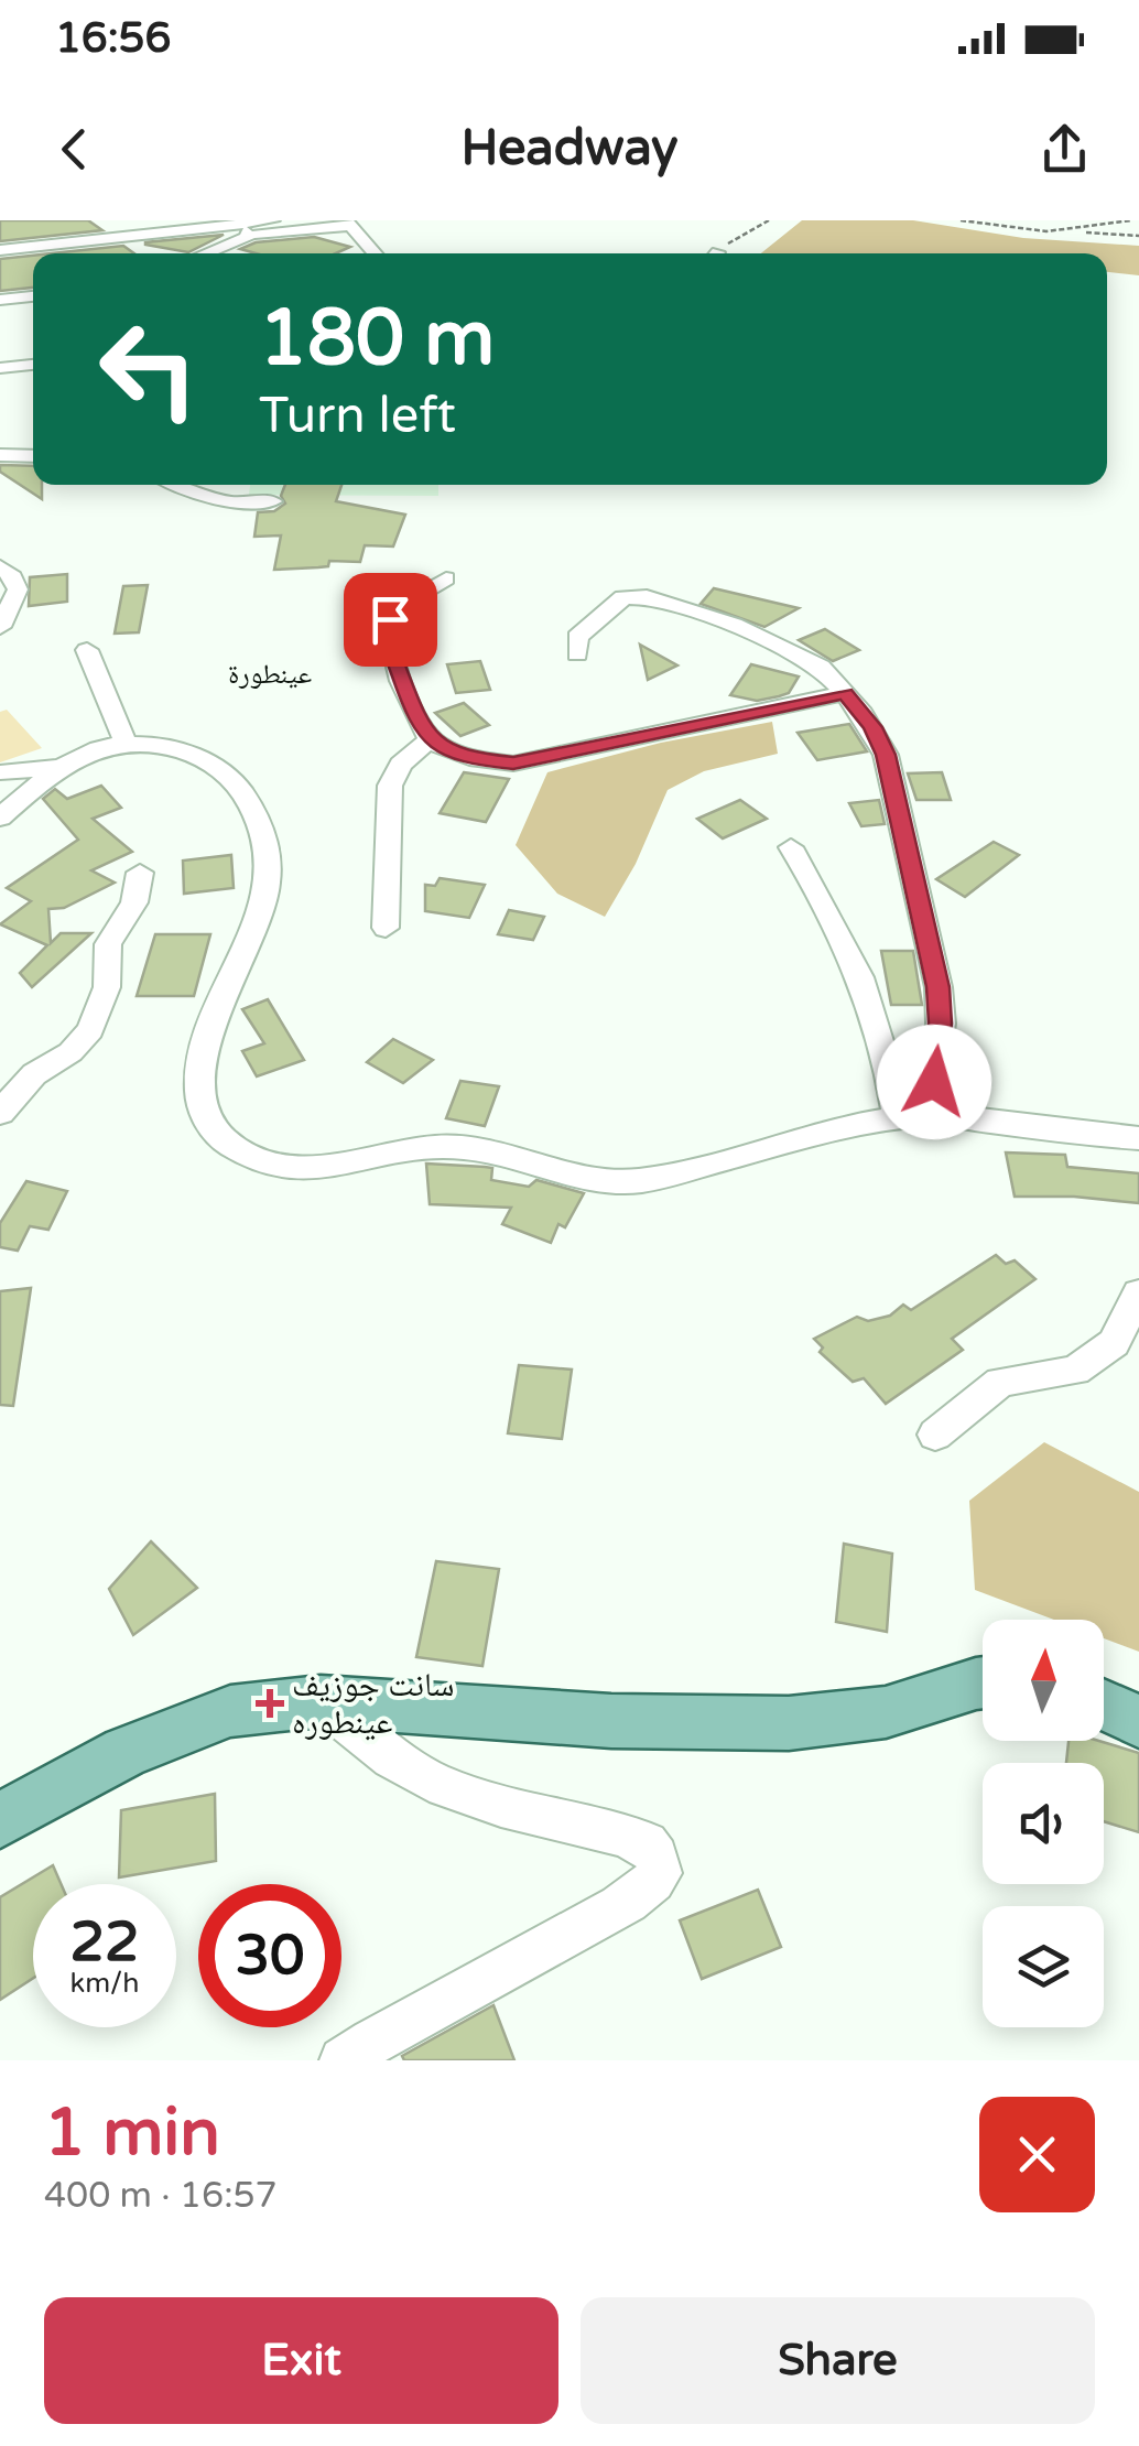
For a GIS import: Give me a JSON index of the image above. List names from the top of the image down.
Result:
{
  "districts": ["عينطورة"],
  "places": {
    "health": ["سانت جوزيف عينطوره"]
  },
  "north": "top",
  "page": {
    "status": "16:56",
    "header": "Headway",
    "turn": ["180 m", "Turn left"],
    "speed": "22 km/h",
    "limit": "30",
    "heading": ["1 min", "400 m · 16:57"],
    "buttons": ["Exit", "Share"]
  }
}
